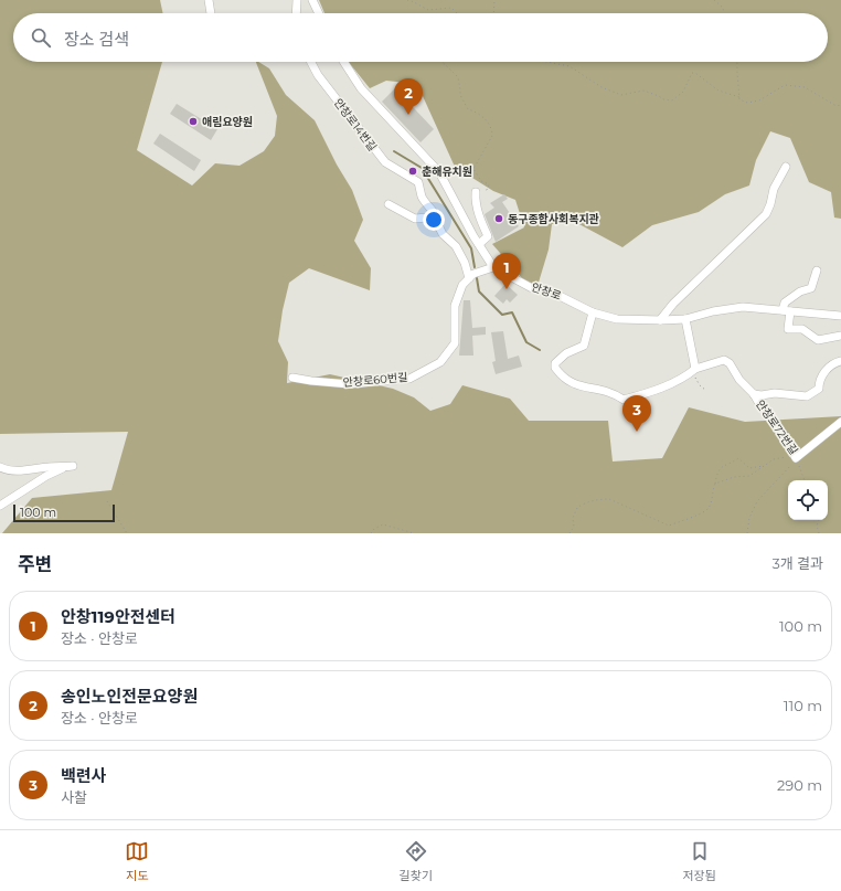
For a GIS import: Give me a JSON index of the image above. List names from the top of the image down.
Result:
{
  "streets": {
    "street": [
      "안창로14번길",
      "안창로",
      "안창로60번길",
      "안창로72번길"
    ]
  },
  "crossings": [
    ["안창로", "안창로72번길"]
  ],
  "places": ["애림요양원", "춘해유치원", "동구종합사회복지관"],
  "scale_bar": "100 m",
  "page": {
    "search": "장소 검색",
    "pins": ["2", "1", "3"],
    "scale": "100 m",
    "heading": ["주변", "3개 결과"],
    "list": [
      {
        "mark": "1",
        "name": "안창119안전센터",
        "note": "장소 · 안창로",
        "value": "100 m"
      },
      {
        "mark": "2",
        "name": "송인노인전문요양원",
        "note": "장소 · 안창로",
        "value": "110 m"
      },
      {
        "mark": "3",
        "name": "백련사",
        "note": "사찰",
        "value": "290 m"
      }
    ],
    "nav": ["지도", "길찾기", "저장됨"]
  }
}
